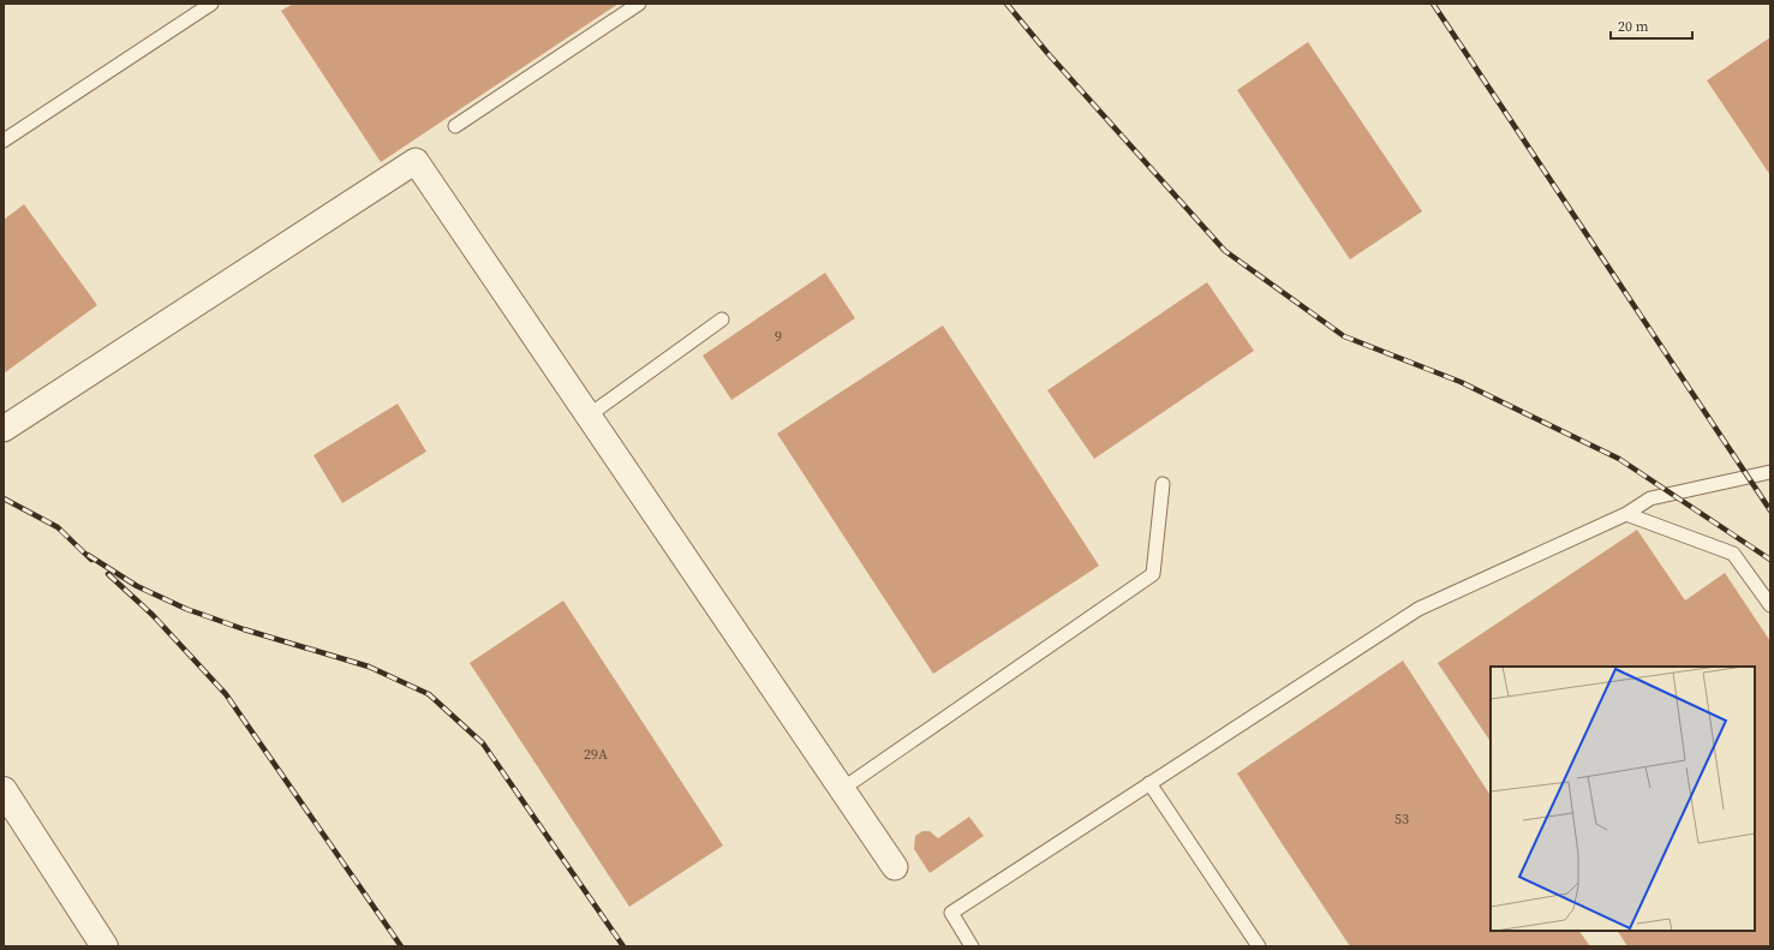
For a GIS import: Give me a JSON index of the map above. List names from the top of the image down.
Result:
{
  "house_numbers": ["9", "29А", "53"],
  "scale_bar": "20 m"
}
